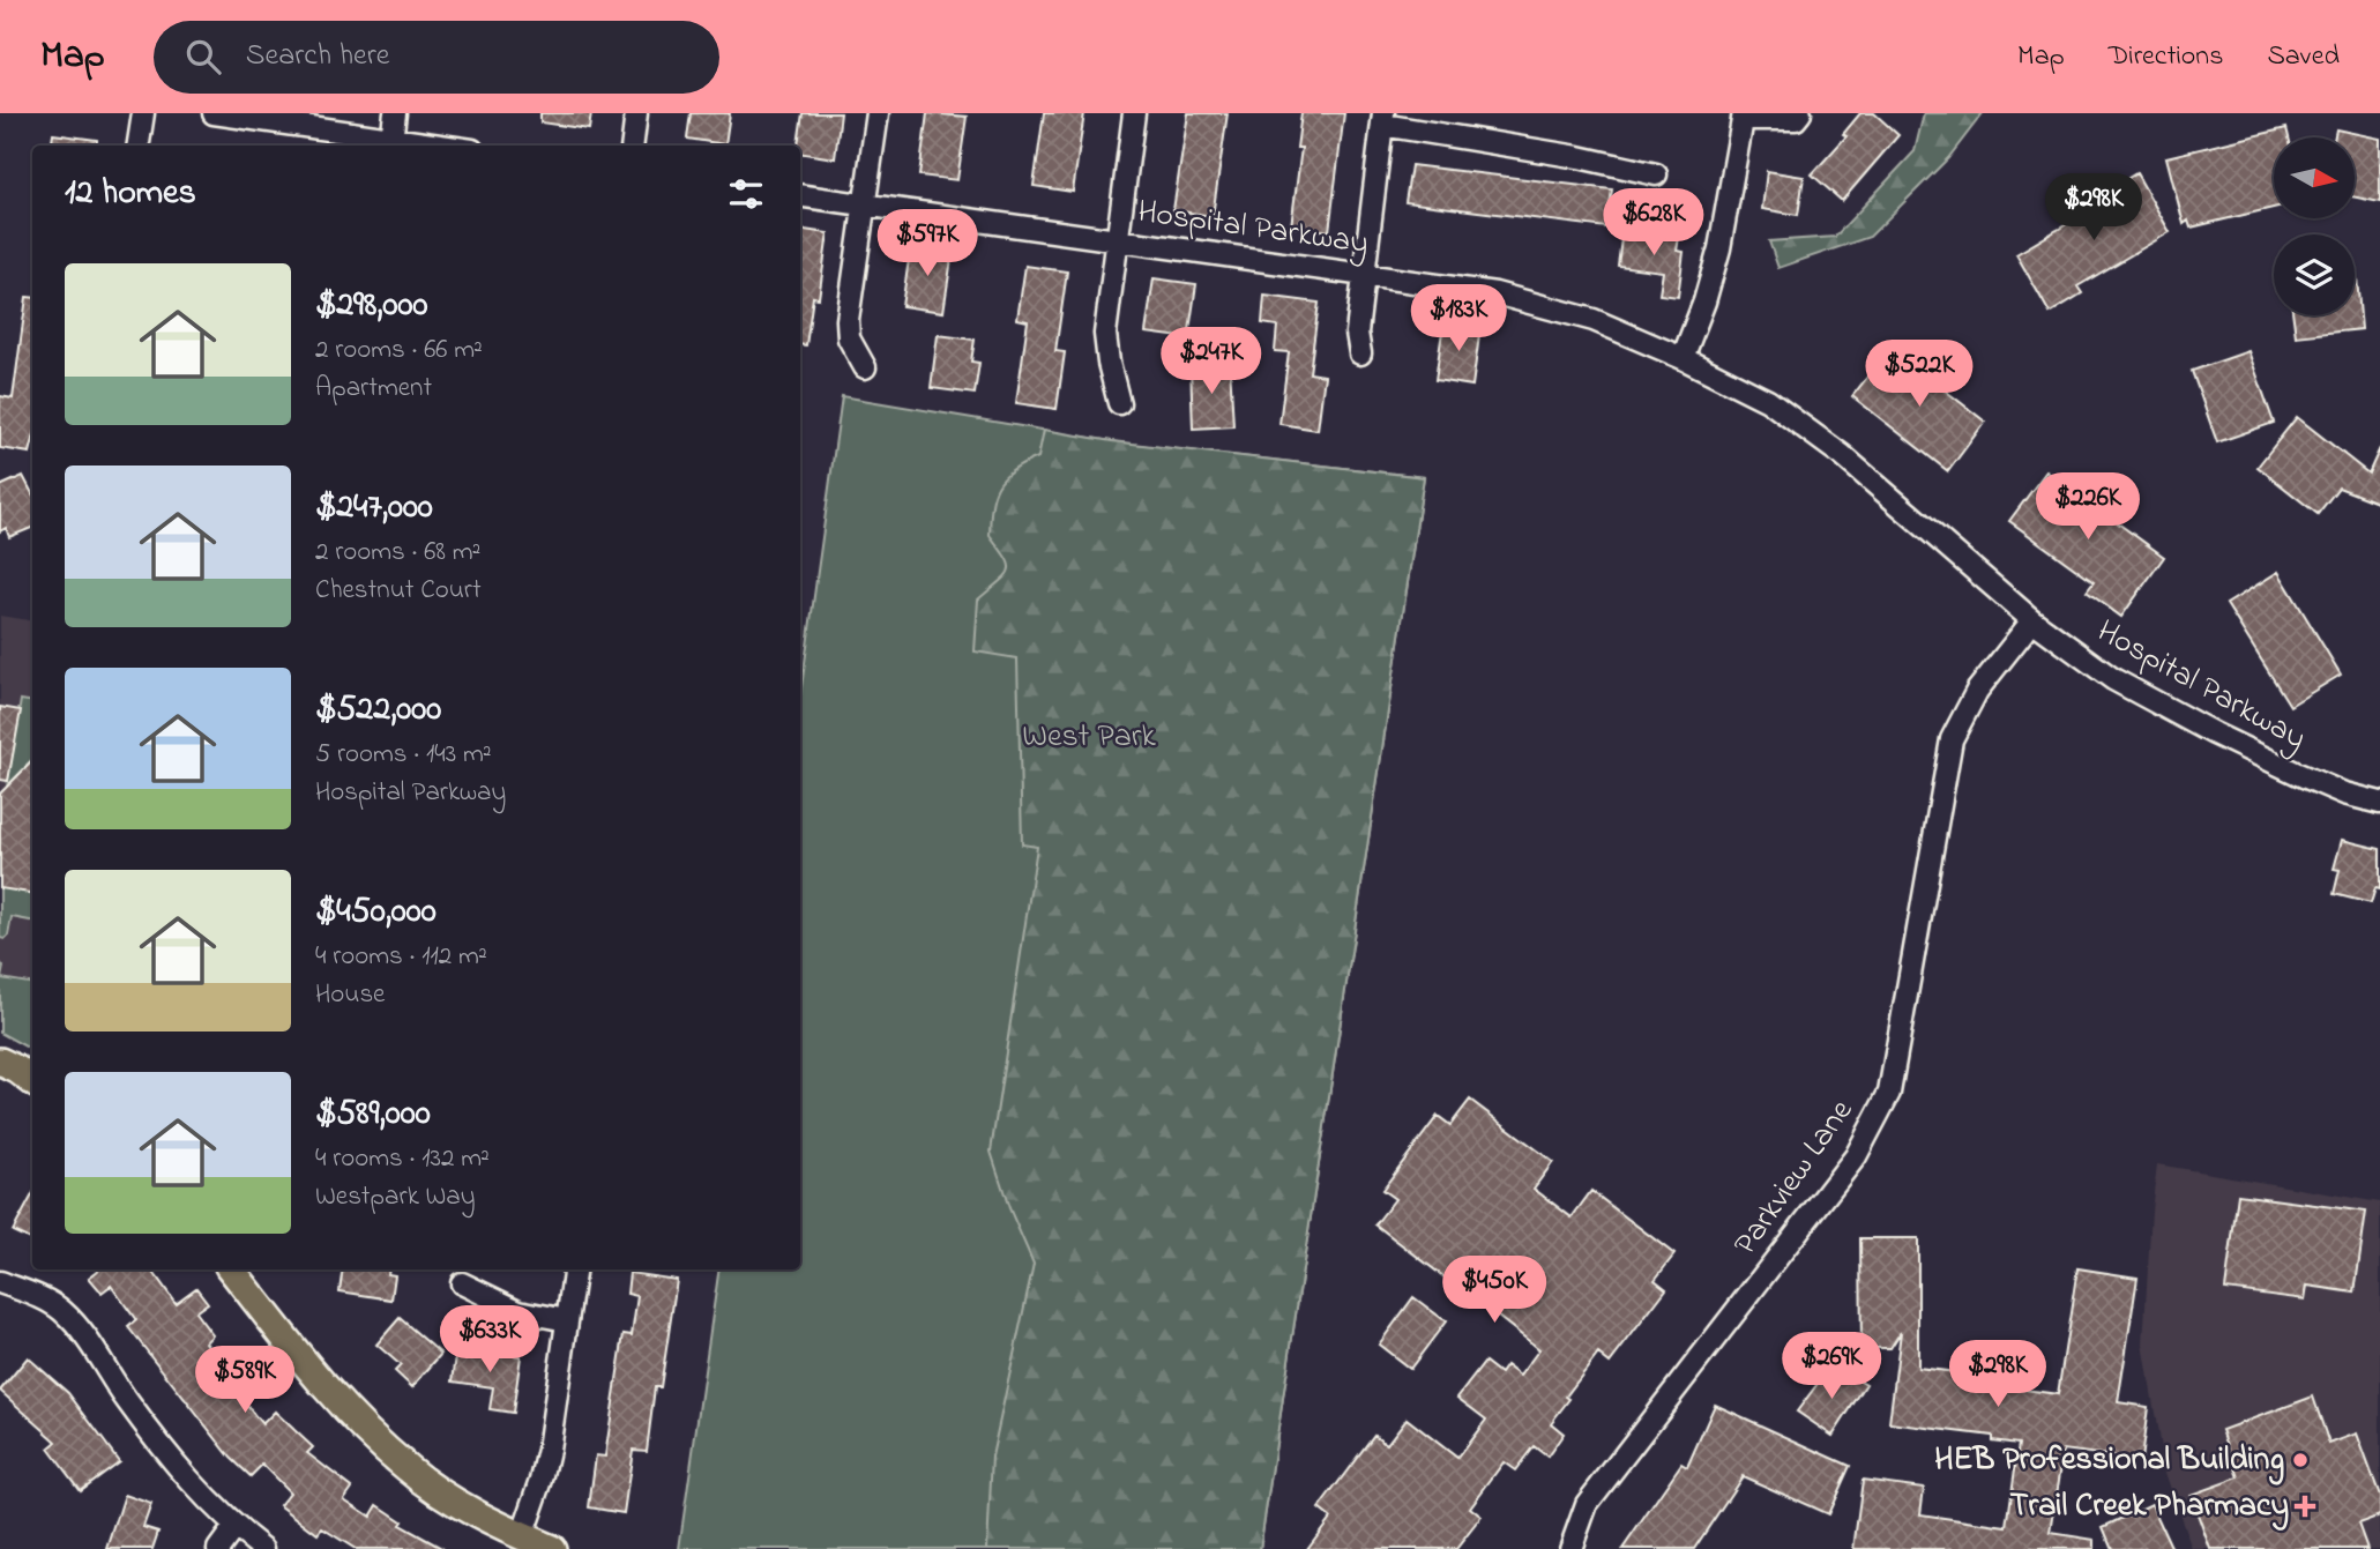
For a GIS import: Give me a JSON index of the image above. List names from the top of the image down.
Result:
{
  "streets": {
    "street": ["Hospital Parkway", "Parkview Lane"]
  },
  "crossings": [
    ["Hospital Parkway", "Parkview Lane"]
  ],
  "parks": ["West Park"],
  "places": {
    "other": ["HEB Professional Building"],
    "health": ["Trail Creek Pharmacy"]
  },
  "north": "right",
  "page": {
    "header": "Map",
    "search": "Search here",
    "nav": ["Map", "Directions", "Saved"],
    "heading": "12 homes",
    "price": [
      "$298K",
      "$628K",
      "$597K",
      "$183K",
      "$247K",
      "$522K",
      "$226K",
      "$450K",
      "$633K",
      "$269K",
      "$298K",
      "$589K"
    ],
    "list": [
      {
        "name": "$298,000",
        "note": "2 rooms · 66 m² · Apartment"
      },
      {
        "name": "$247,000",
        "note": "2 rooms · 68 m² · Chestnut Court"
      },
      {
        "name": "$522,000",
        "note": "5 rooms · 143 m² · Hospital Parkway"
      },
      {
        "name": "$450,000",
        "note": "4 rooms · 112 m² · House"
      },
      {
        "name": "$589,000",
        "note": "4 rooms · 132 m² · Westpark Way"
      }
    ]
  }
}
